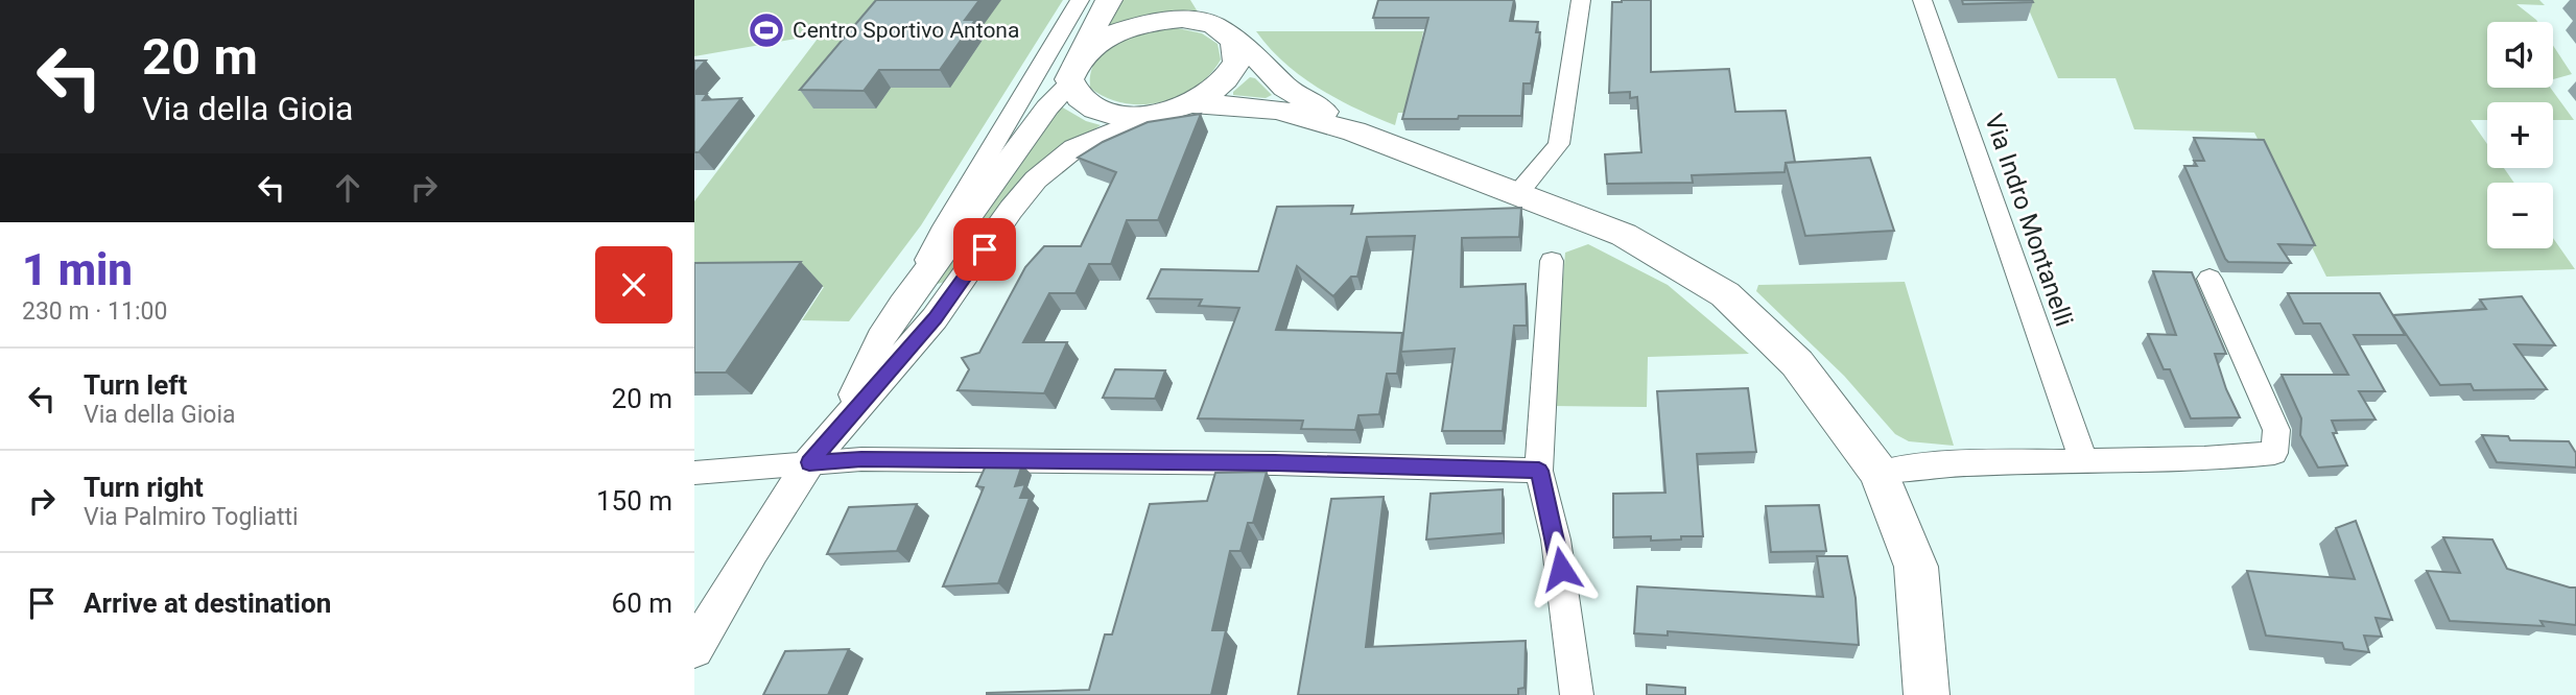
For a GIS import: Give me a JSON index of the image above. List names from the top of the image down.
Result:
{
  "streets": {
    "street": ["Via Indro Montanelli"]
  },
  "places": {
    "sports": ["Centro Sportivo Antona"]
  },
  "page": {
    "turn": ["20 m", "Via della Gioia"],
    "map_buttons": ["+", "−"],
    "heading": ["1 min", "230 m · 11:00"],
    "list": [
      {
        "name": "Turn left",
        "note": "Via della Gioia",
        "value": "20 m"
      },
      {
        "name": "Turn right",
        "note": "Via Palmiro Togliatti",
        "value": "150 m"
      },
      {
        "name": "Arrive at destination",
        "value": "60 m"
      }
    ]
  }
}
